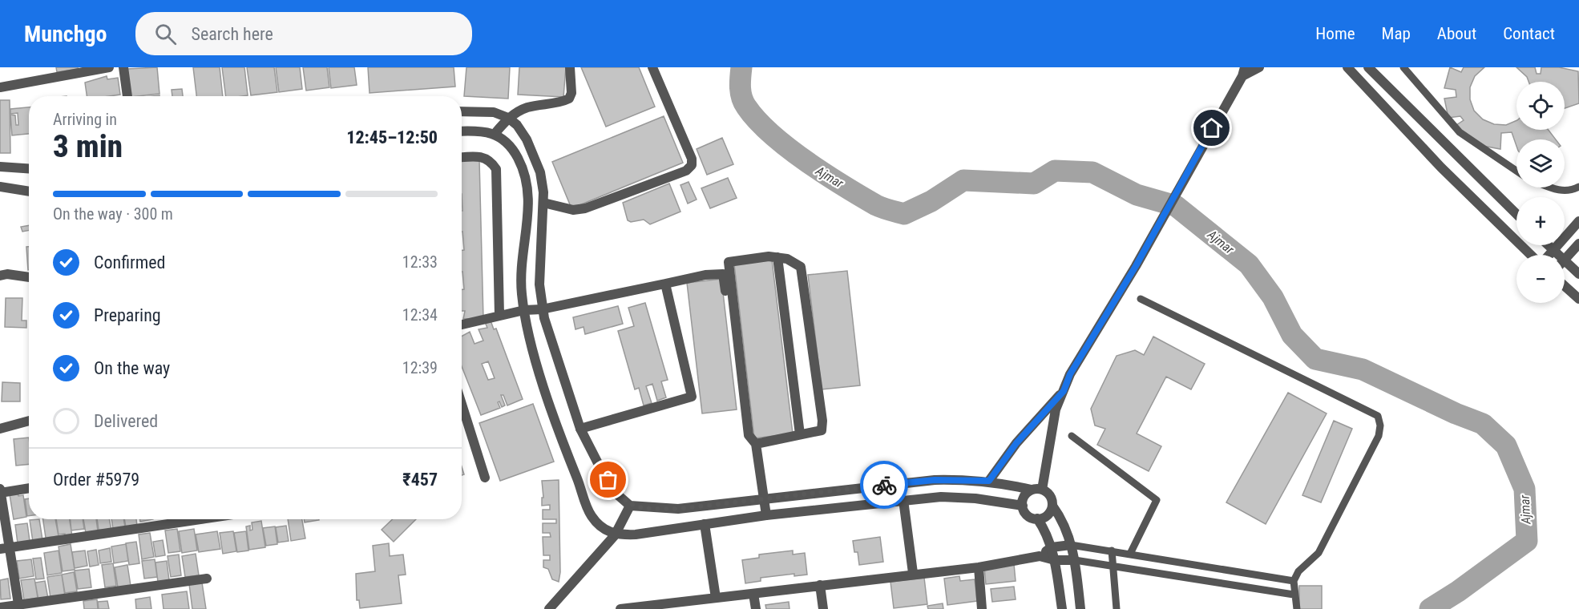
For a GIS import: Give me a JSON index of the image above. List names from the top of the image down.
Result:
{
  "water": ["Ajmar"],
  "page": {
    "header": "Munchgo",
    "search": "Search here",
    "nav": [
      "Home",
      "Map",
      "About",
      "Contact"
    ],
    "map_buttons": ["+", "−"],
    "heading": ["3 min", "Arriving in", "12:45–12:50"],
    "panel": ["Order #5979", "₹457"],
    "bar": "On the way · 300 m",
    "list": [
      ["Confirmed", "12:33"],
      ["Preparing", "12:34"],
      ["On the way", "12:39"],
      "Delivered"
    ]
  }
}
